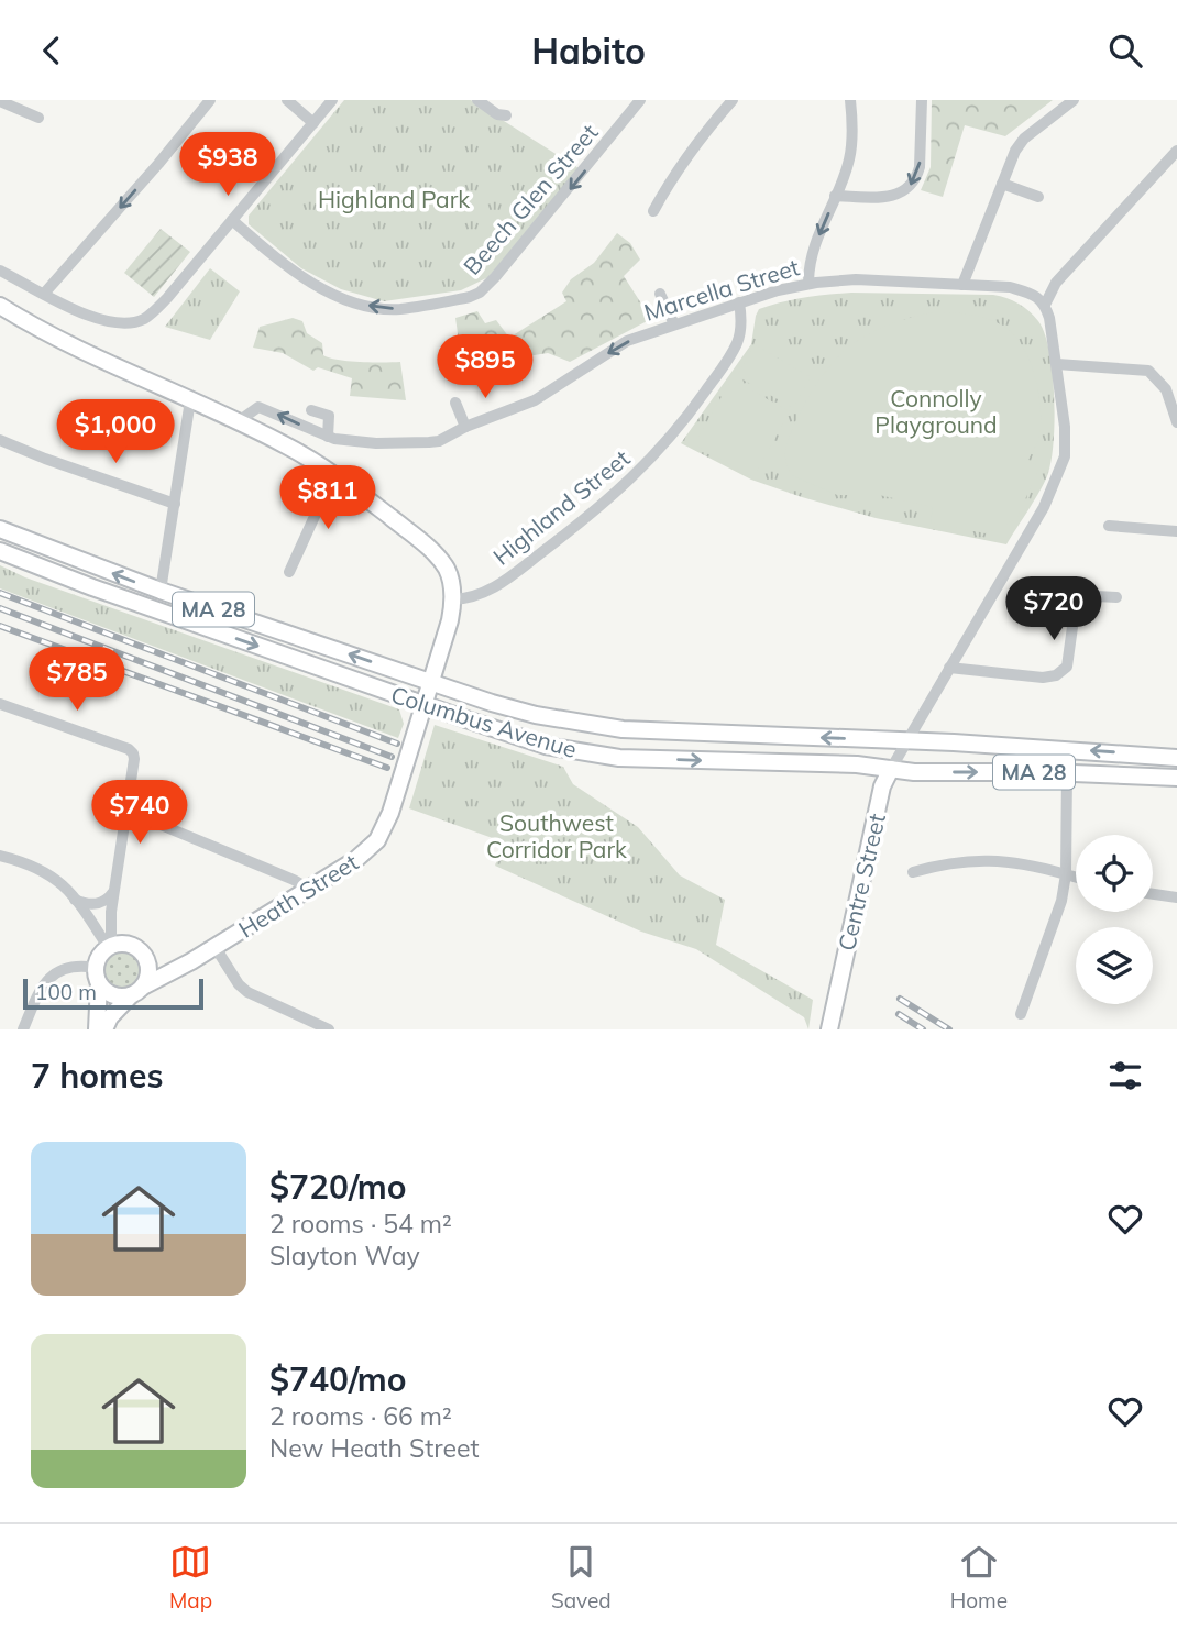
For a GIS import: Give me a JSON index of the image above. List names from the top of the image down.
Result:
{
  "streets": {
    "main road": [
      "MA 28",
      "Columbus Avenue",
      "Centre Street",
      "Heath Street"
    ],
    "street": ["Beech Glen Street", "Marcella Street", "Highland Street"]
  },
  "crossings": [
    ["Marcella Street", "Highland Street"],
    ["Marcella Street", "Centre Street"],
    ["Columbus Avenue", "Centre Street"],
    ["Columbus Avenue", "Heath Street"]
  ],
  "one_way": ["Beech Glen Street", "Marcella Street"],
  "parks": ["Highland Park", "Connolly Playground", "Southwest Corridor Park"],
  "scale_bar": "100 m",
  "page": {
    "header": "Habito",
    "price": [
      "$938",
      "$895",
      "$1,000",
      "$811",
      "$720",
      "$785",
      "$740"
    ],
    "scale": "100 m",
    "heading": "7 homes",
    "list": [
      {
        "name": "$720/mo",
        "note": "2 rooms · 54 m² · Slayton Way"
      },
      {
        "name": "$740/mo",
        "note": "2 rooms · 66 m² · New Heath Street"
      }
    ],
    "tabs": ["Map", "Saved", "Home"]
  }
}
